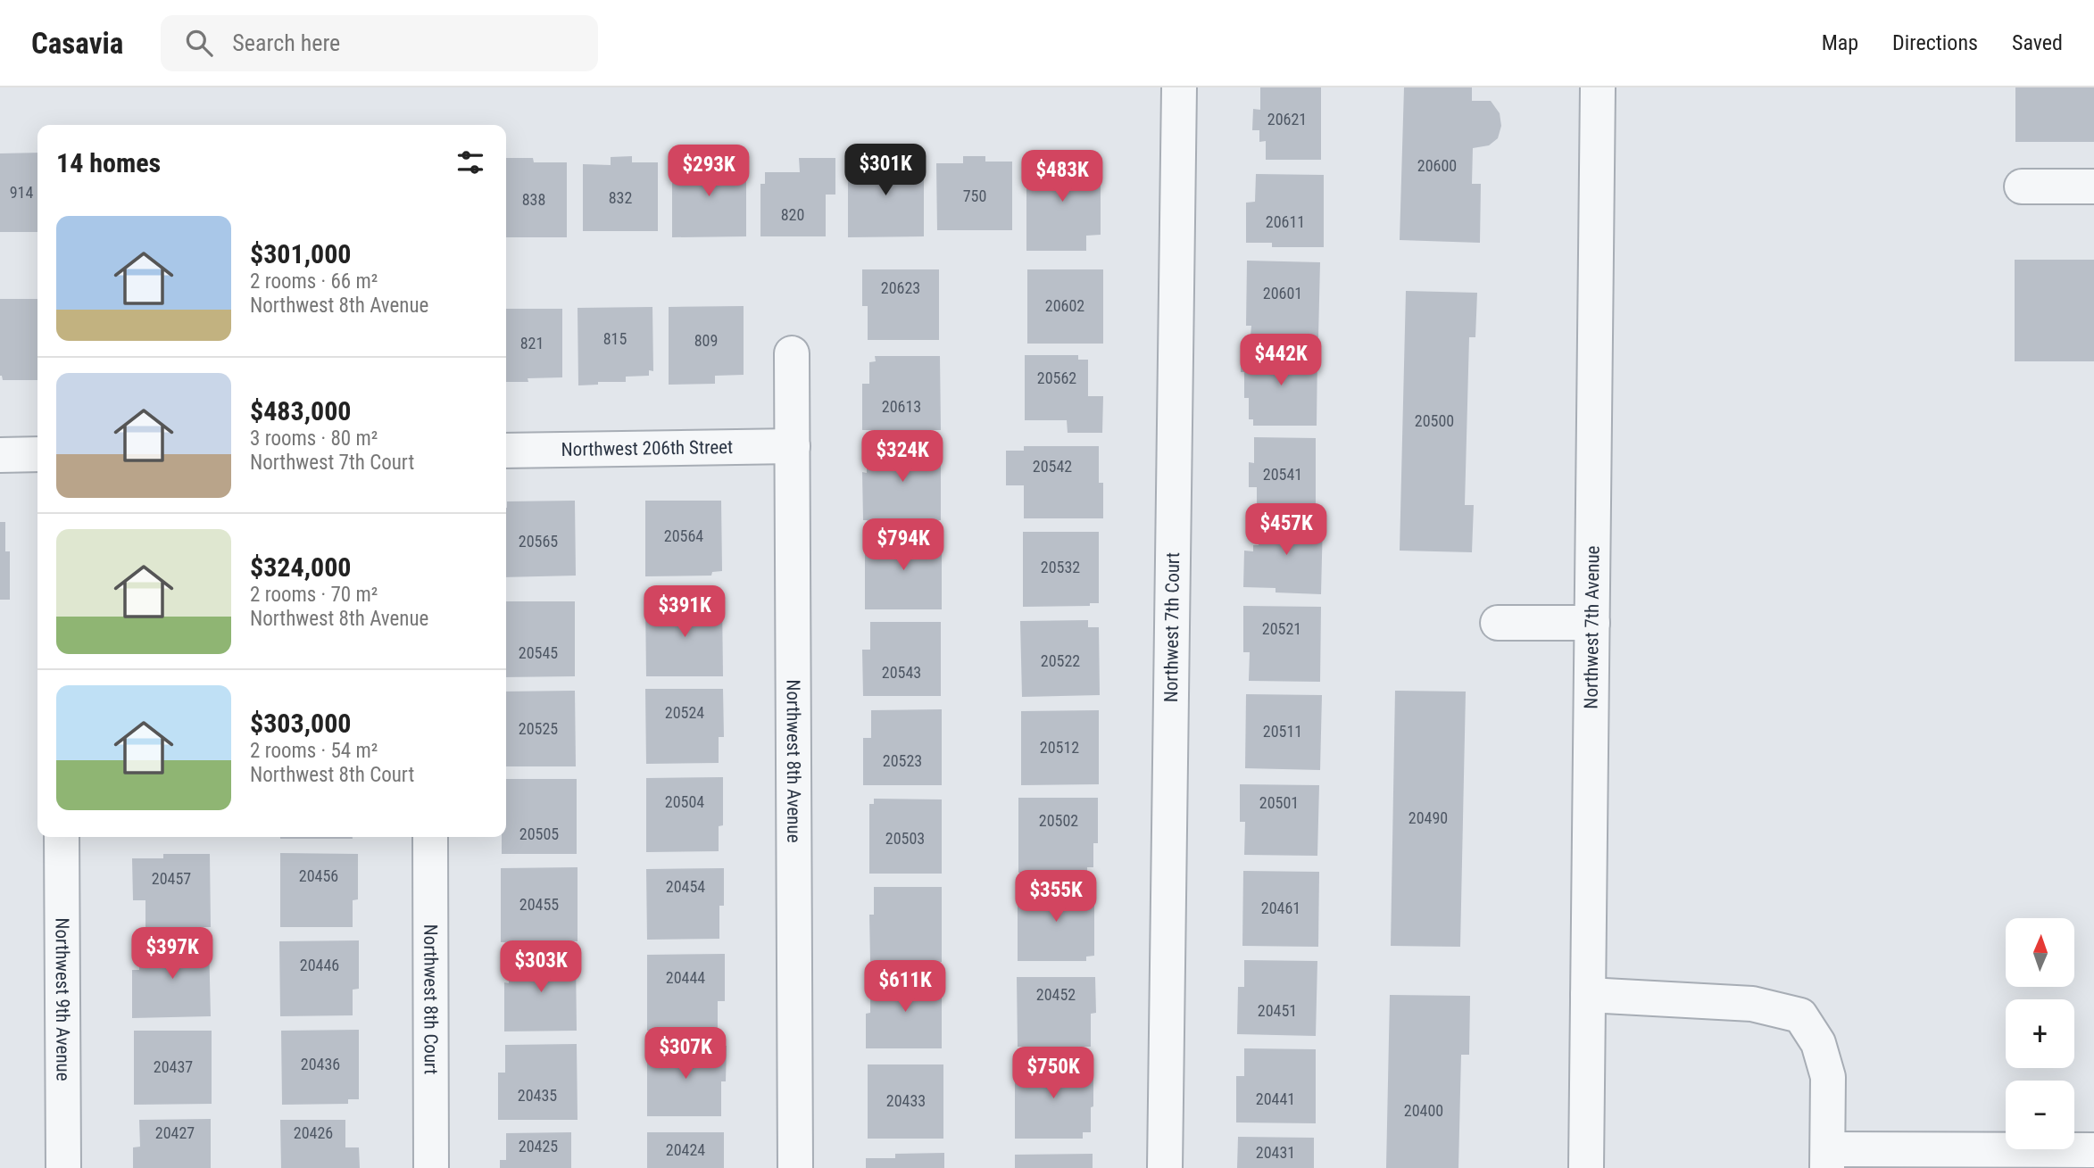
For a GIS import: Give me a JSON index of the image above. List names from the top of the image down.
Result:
{
  "streets": {
    "street": [
      "Northwest 206th Street",
      "Northwest 7th Court",
      "Northwest 7th Avenue",
      "Northwest 8th Avenue",
      "Northwest 9th Avenue",
      "Northwest 8th Court"
    ]
  },
  "crossings": [
    ["Northwest 206th Street", "Northwest 8th Avenue"]
  ],
  "house_numbers": [
    "20621",
    "20600",
    "914",
    "750",
    "832",
    "838",
    "820",
    "20611",
    "20623",
    "20601",
    "20602",
    "815",
    "809",
    "821",
    "20562",
    "20613",
    "20500",
    "20542",
    "20541",
    "20564",
    "20565",
    "20532",
    "20521",
    "20545",
    "20522",
    "20543",
    "20524",
    "20525",
    "20511",
    "20512",
    "20523",
    "20504",
    "20501",
    "20490",
    "20502",
    "20505",
    "20503",
    "20456",
    "20457",
    "20454",
    "20455",
    "20461",
    "20446",
    "20444",
    "20452",
    "20451",
    "20436",
    "20437",
    "20435",
    "20441",
    "20433",
    "20400",
    "20427",
    "20426",
    "20425",
    "20424",
    "20431"
  ],
  "north": "top",
  "page": {
    "header": "Casavia",
    "search": "Search here",
    "nav": ["Map", "Directions", "Saved"],
    "heading": "14 homes",
    "price": [
      "$301K",
      "$293K",
      "$483K",
      "$442K",
      "$324K",
      "$457K",
      "$794K",
      "$391K",
      "$355K",
      "$397K",
      "$303K",
      "$611K",
      "$307K",
      "$750K"
    ],
    "list": [
      {
        "name": "$301,000",
        "note": "2 rooms · 66 m² · Northwest 8th Avenue"
      },
      {
        "name": "$483,000",
        "note": "3 rooms · 80 m² · Northwest 7th Court"
      },
      {
        "name": "$324,000",
        "note": "2 rooms · 70 m² · Northwest 8th Avenue"
      },
      {
        "name": "$303,000",
        "note": "2 rooms · 54 m² · Northwest 8th Court"
      }
    ],
    "map_buttons": ["+", "−"]
  }
}
